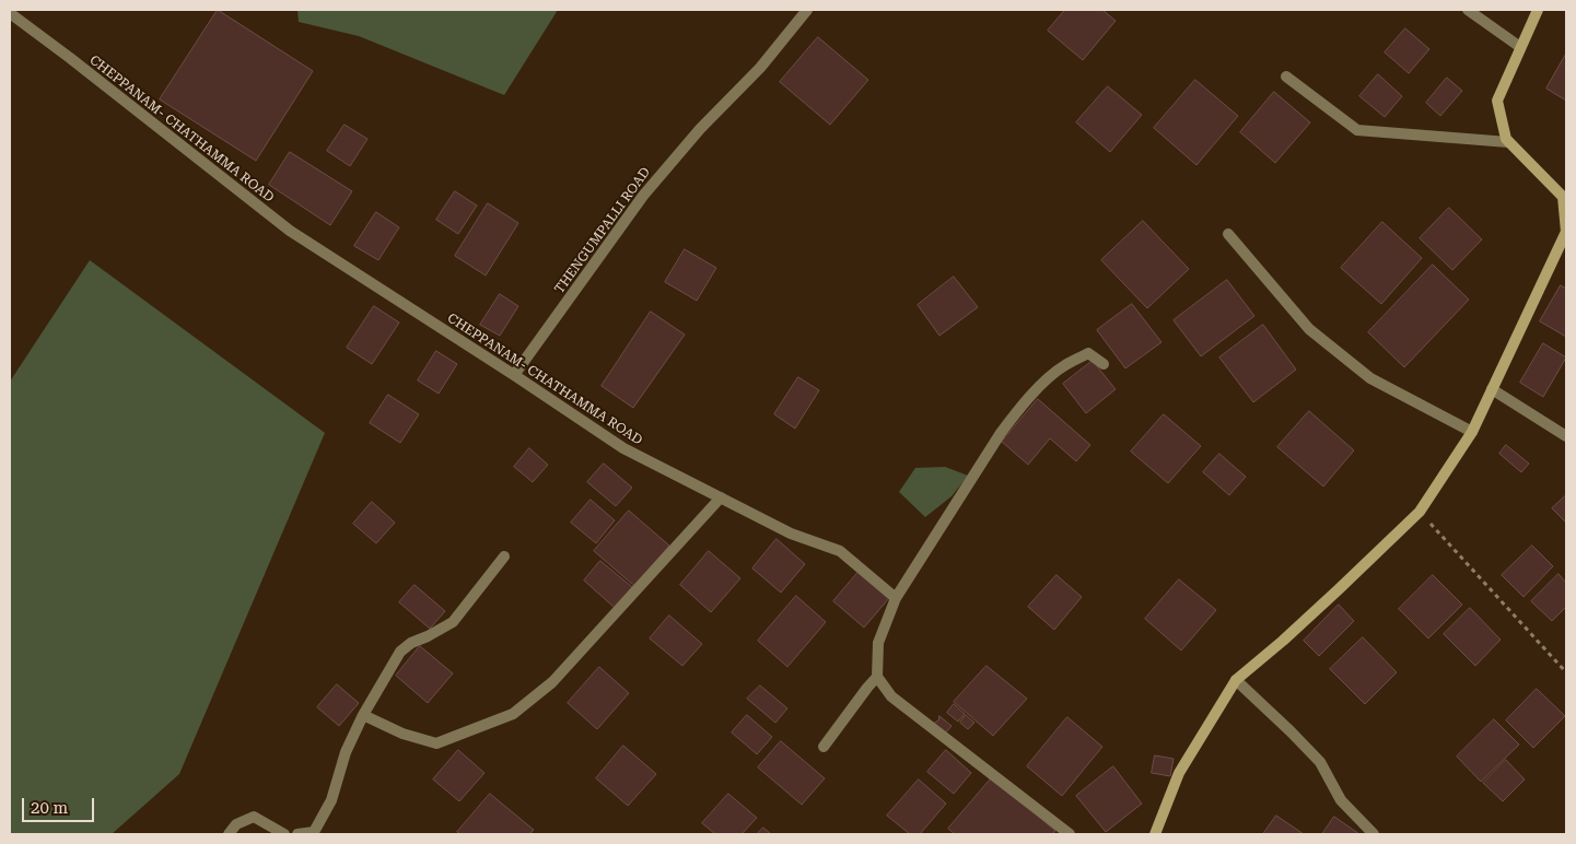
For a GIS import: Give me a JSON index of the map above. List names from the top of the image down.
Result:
{
  "streets": {
    "street": ["CHEPPANAM- CHATHAMMA ROAD", "THENGUMPALLI ROAD"]
  },
  "crossings": [
    ["CHEPPANAM- CHATHAMMA ROAD", "THENGUMPALLI ROAD"]
  ],
  "scale_bar": "20 m"
}
